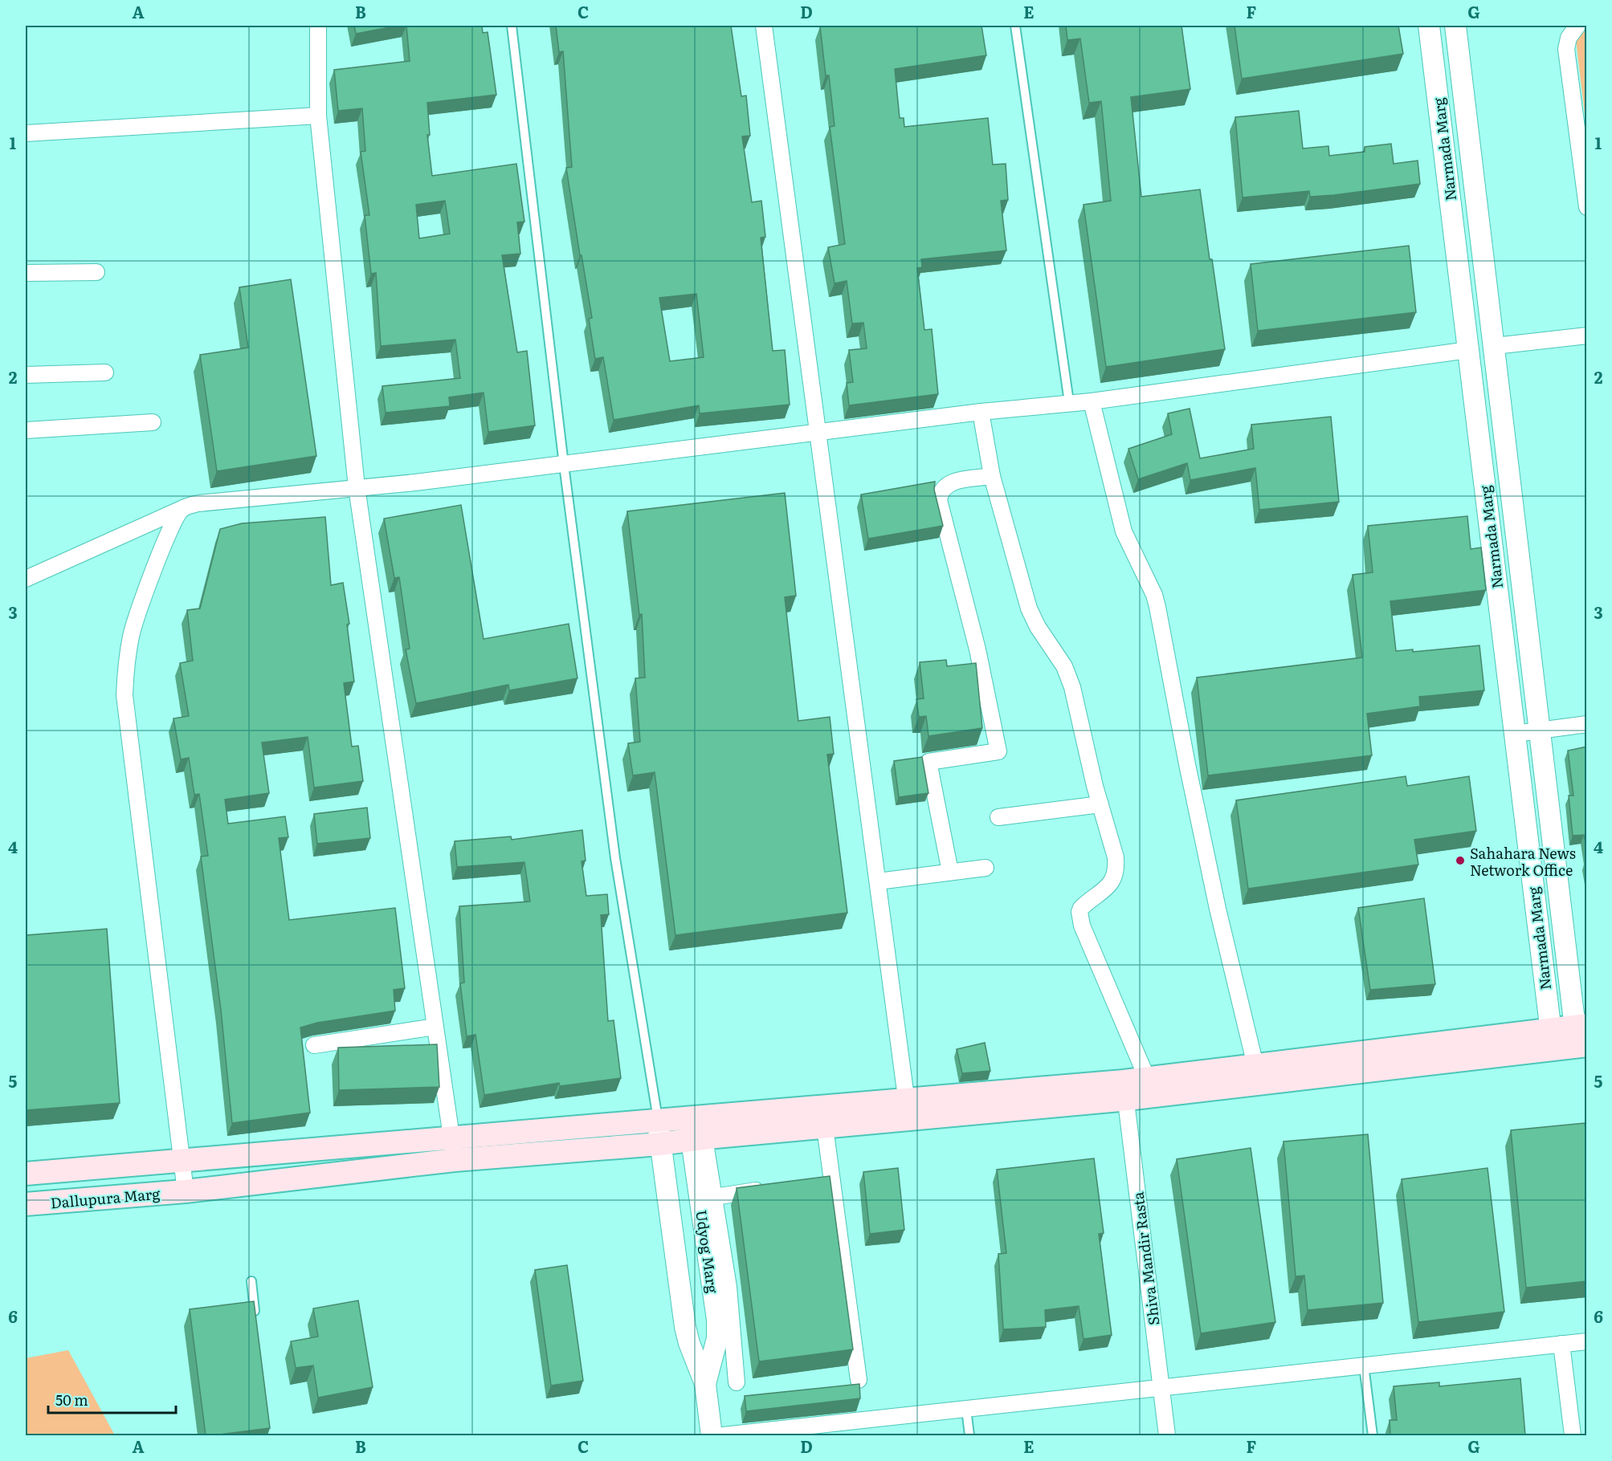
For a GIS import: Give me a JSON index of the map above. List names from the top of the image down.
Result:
{
  "streets": {
    "main road": ["Dallupura Marg"],
    "street": ["Narmada Marg", "Udyog Marg", "Shiva Mandir Rasta"]
  },
  "places": ["Sahahara News Network Office"],
  "scale_bar": "50 m",
  "grid": {
    "columns": [
      "A",
      "B",
      "C",
      "D",
      "E",
      "F",
      "G"
    ],
    "rows": [
      "1",
      "2",
      "3",
      "4",
      "5",
      "6"
    ]
  }
}
